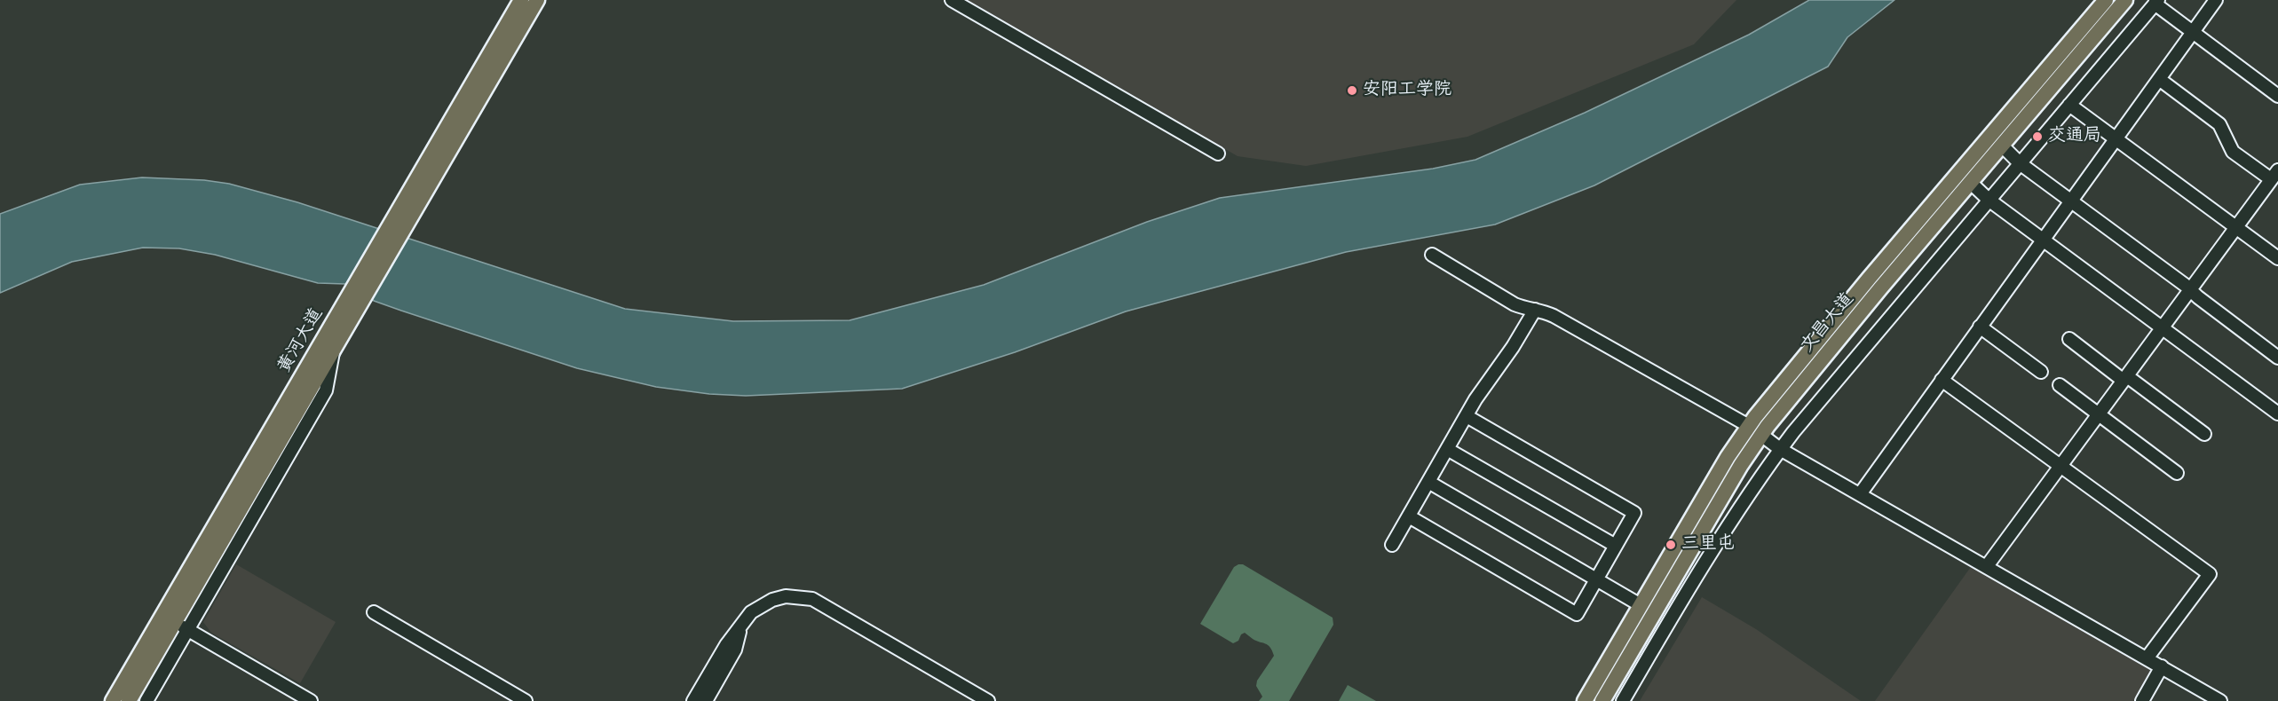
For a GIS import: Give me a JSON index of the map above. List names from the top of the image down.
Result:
{
  "streets": {
    "main road": ["文昌大道", "黄河大道"]
  },
  "places": ["安阳工学院", "交通局", "三里屯"]
}
